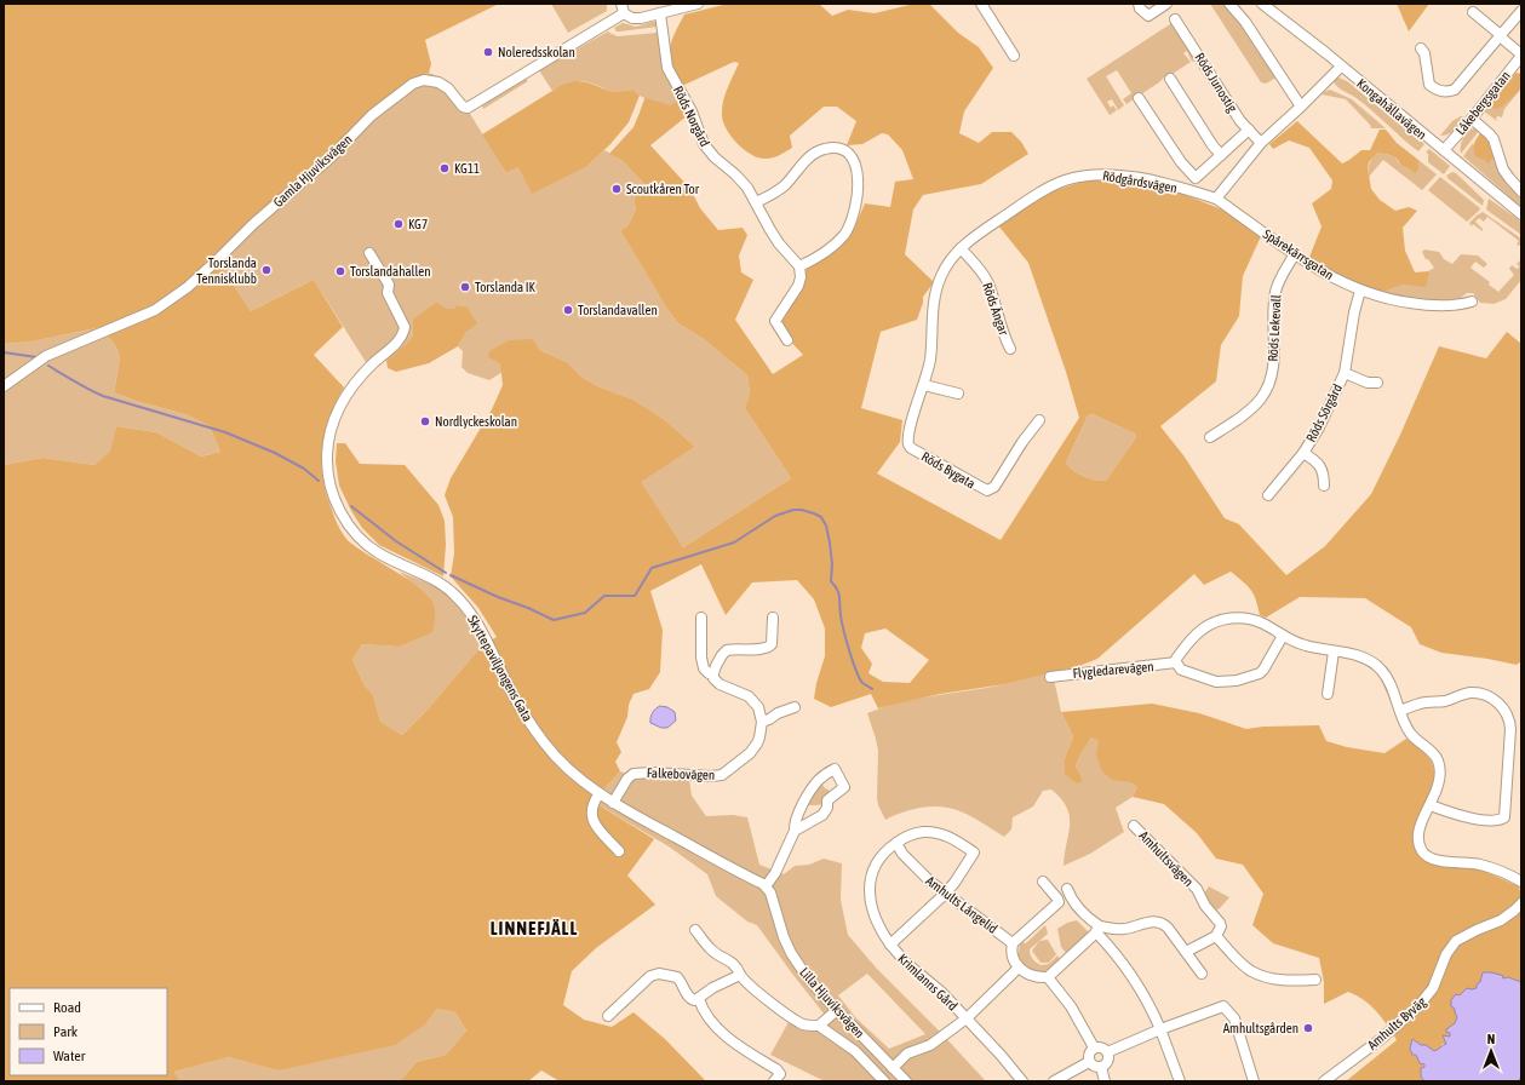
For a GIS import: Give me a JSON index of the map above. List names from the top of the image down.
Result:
{
  "streets": {
    "street": [
      "Röds Junostig",
      "Låkebergsgatan",
      "Kongahällavägen",
      "Röds Norgård",
      "Gamla Hjuviksvägen",
      "Rödgårdsvägen",
      "Spårekärrsgatan",
      "Röds Ängar",
      "Röds Lekevall",
      "Röds Sörgård",
      "Röds Bygata",
      "Skyttepaviljongens Gata",
      "Flygledarevägen",
      "Falkebovägen",
      "Amhultsvägen",
      "Amhults Långelid",
      "Krimlanns Gård",
      "Lilla Hjuviksvägen",
      "Amhults Byväg"
    ]
  },
  "crossings": [
    ["Låkebergsgatan", "Kongahällavägen"],
    ["Rödgårdsvägen", "Spårekärrsgatan"],
    ["Rödgårdsvägen", "Röds Ängar"],
    ["Rödgårdsvägen", "Röds Bygata"],
    ["Spårekärrsgatan", "Röds Lekevall"],
    ["Spårekärrsgatan", "Röds Sörgård"],
    ["Skyttepaviljongens Gata", "Falkebovägen"],
    ["Skyttepaviljongens Gata", "Lilla Hjuviksvägen"],
    ["Amhults Långelid", "Krimlanns Gård"]
  ],
  "districts": ["LINNEFJÄLL"],
  "places": [
    "Noleredsskolan",
    "KG11",
    "Scoutkåren Tor",
    "KG7",
    "Torslanda Tennisklubb",
    "Torslandahallen",
    "Torslanda IK",
    "Torslandavallen",
    "Nordlyckeskolan",
    "Amhultsgården"
  ],
  "legend": ["Road", "Park", "Water"],
  "north": "top"
}
